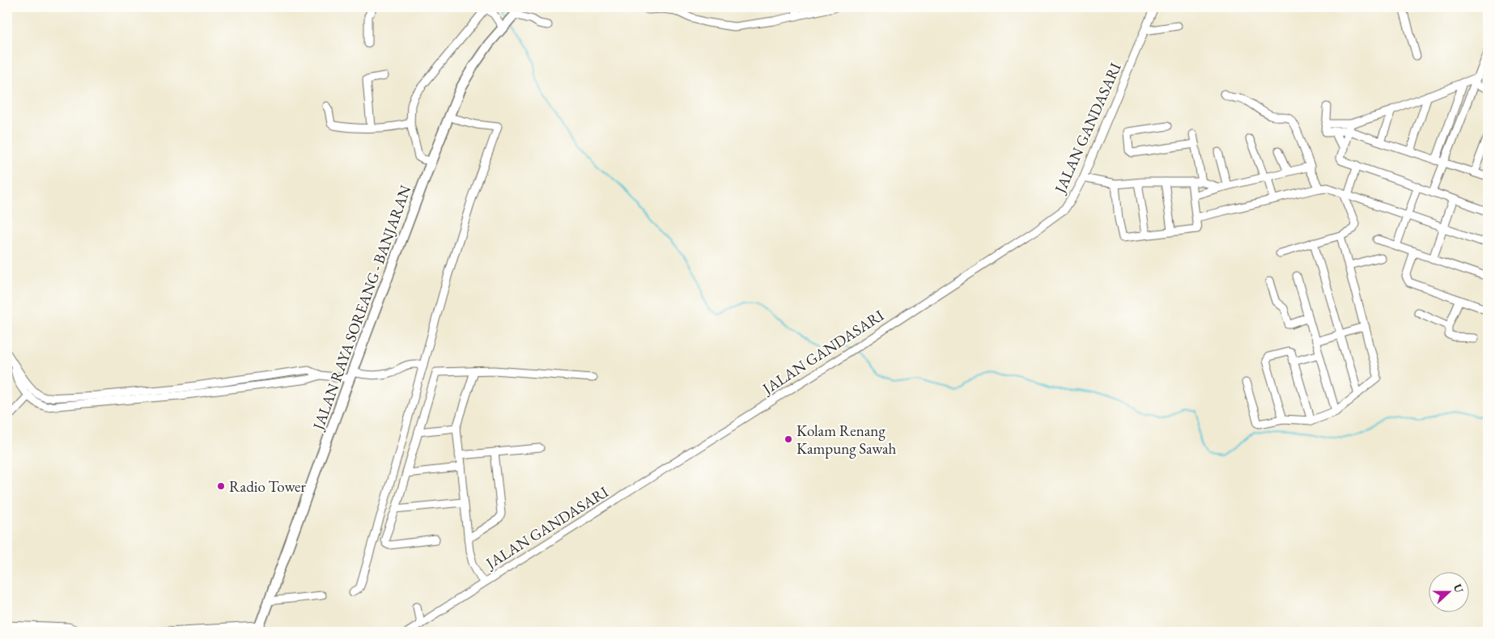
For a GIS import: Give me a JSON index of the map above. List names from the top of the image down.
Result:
{
  "streets": {
    "main road": ["JALAN RAYA SOREANG - BANJARAN"],
    "street": ["JALAN GANDASARI"]
  },
  "places": ["Kolam Renang Kampung Sawah", "Radio Tower"],
  "north": "right"
}
